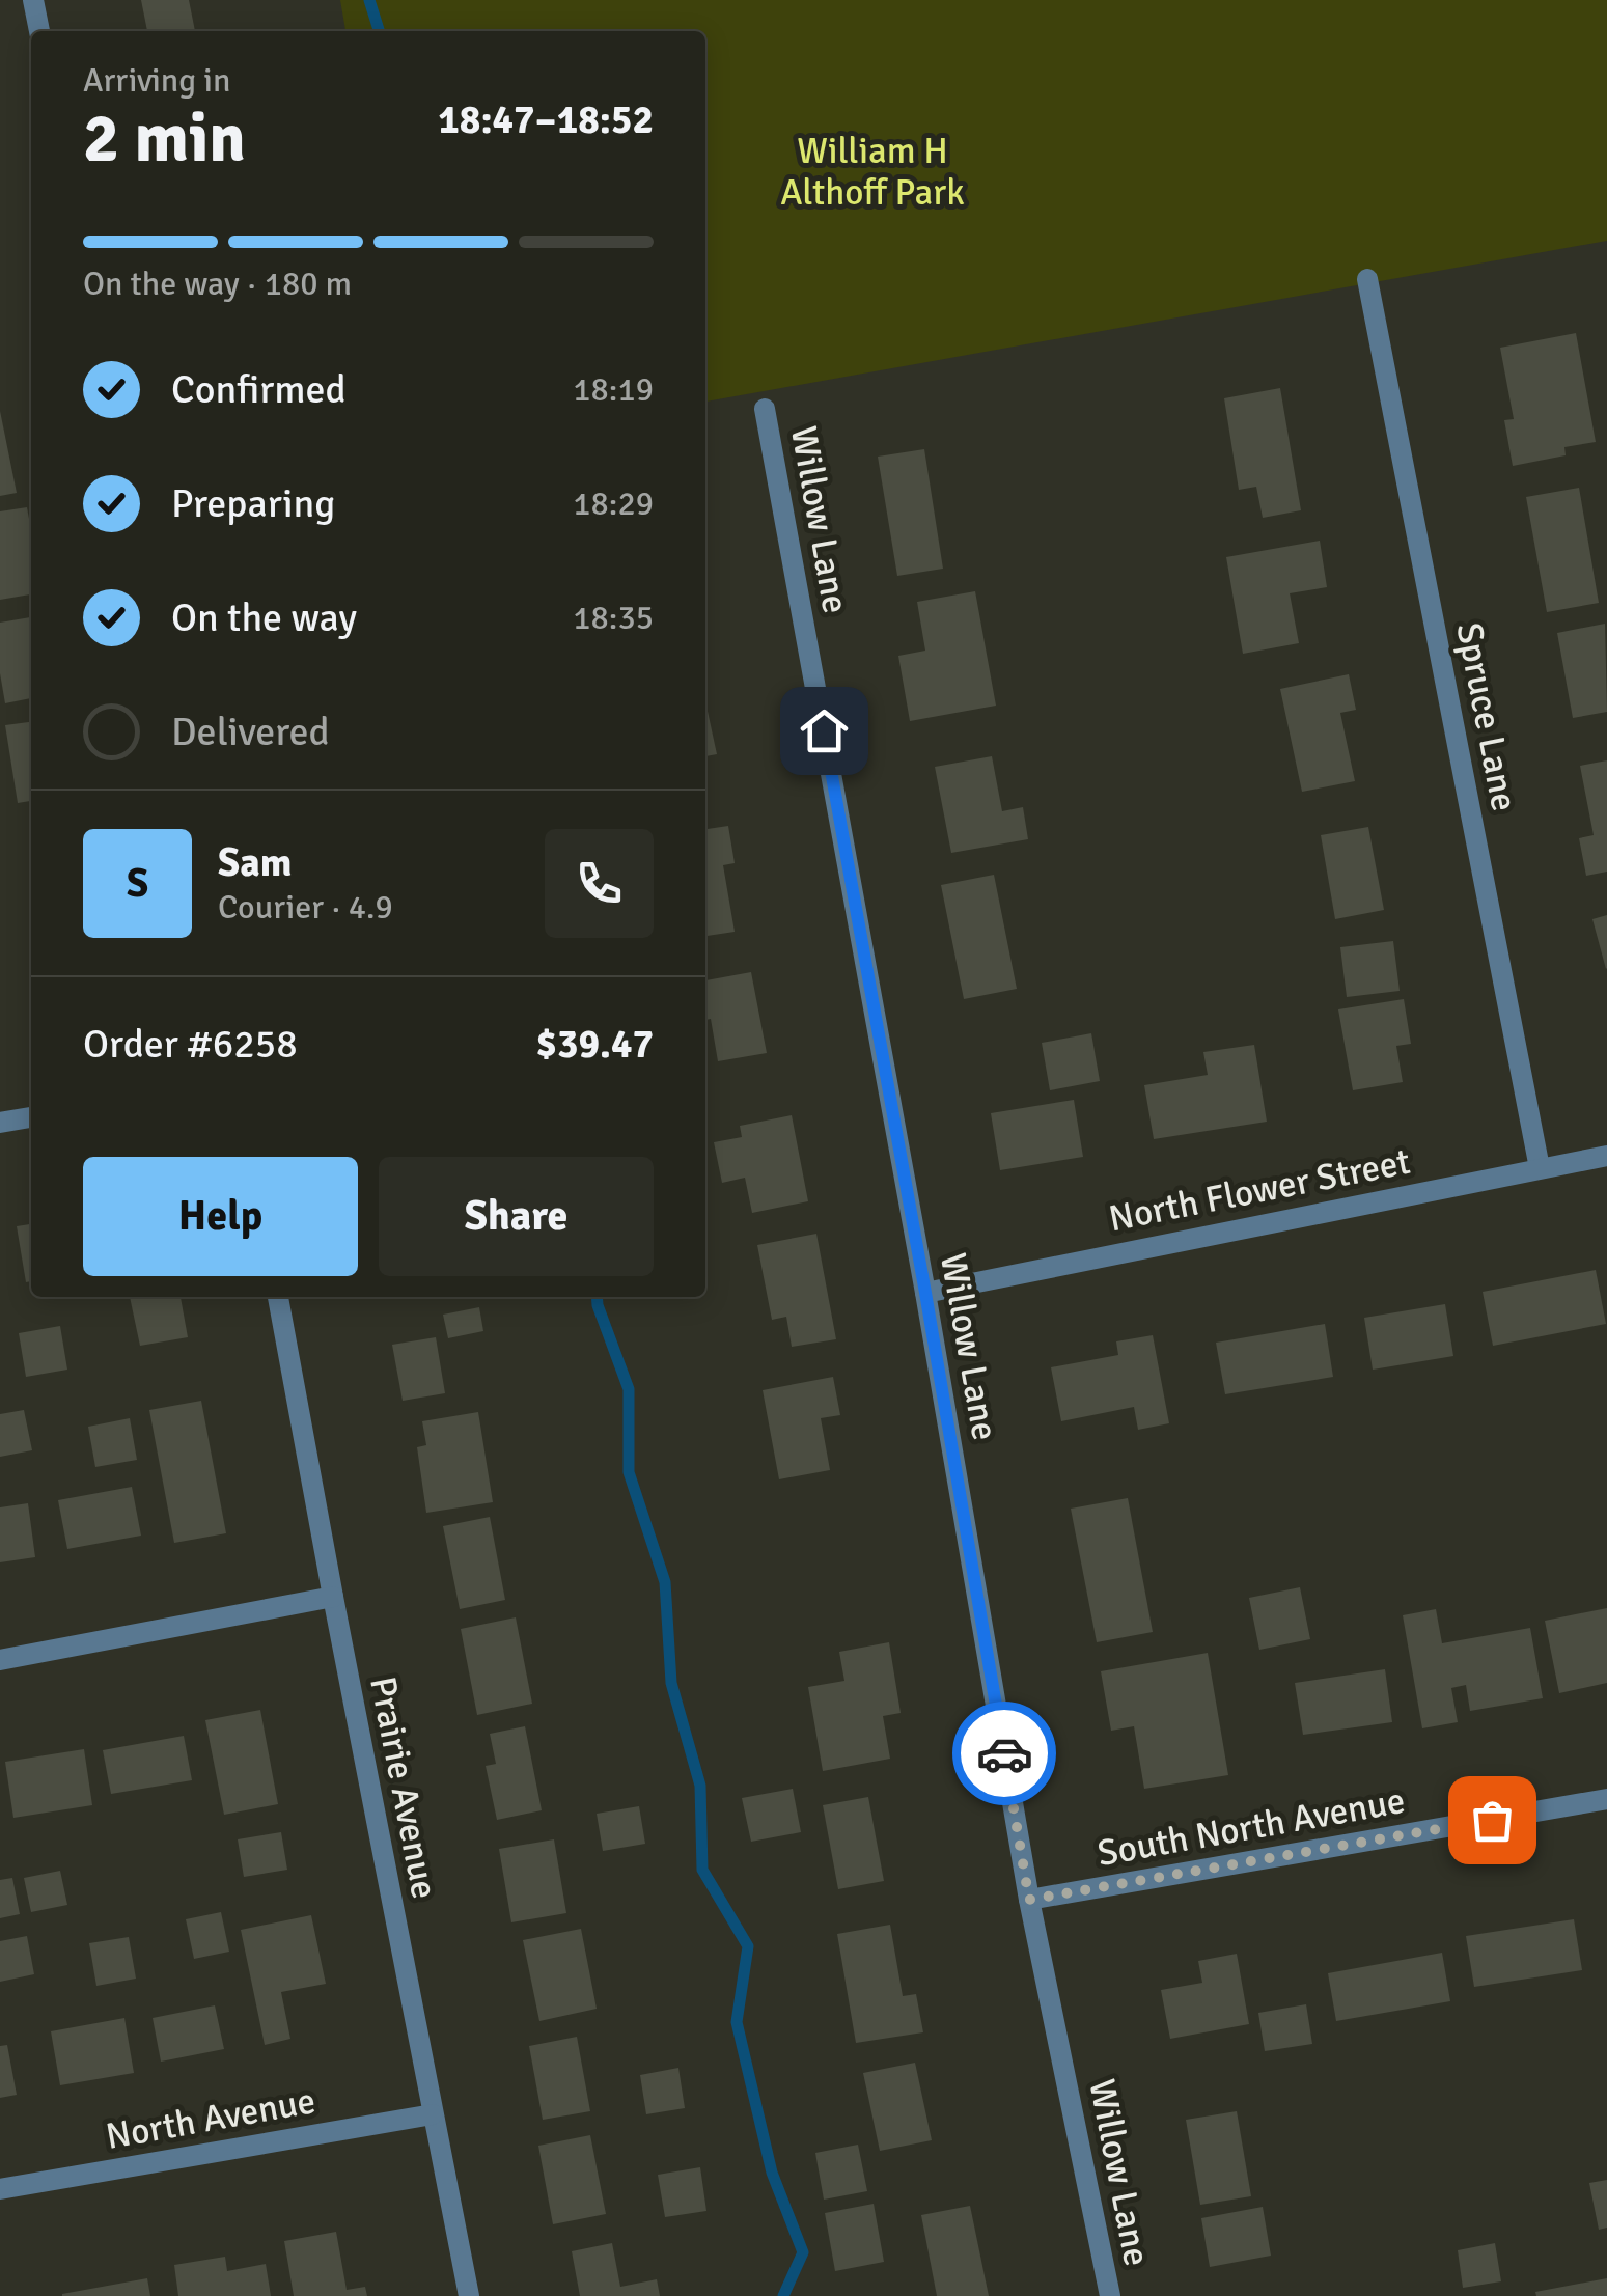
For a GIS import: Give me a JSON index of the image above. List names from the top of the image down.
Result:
{
  "streets": {
    "street": [
      "Willow Lane",
      "Spruce Lane",
      "North Flower Street",
      "Prairie Avenue",
      "South North Avenue",
      "North Avenue"
    ]
  },
  "crossings": [
    ["Willow Lane", "North Flower Street"],
    ["Willow Lane", "South North Avenue"],
    ["Spruce Lane", "North Flower Street"],
    ["Prairie Avenue", "North Avenue"]
  ],
  "parks": ["William H Althoff Park"],
  "page": {
    "heading": ["2 min", "Arriving in", "18:47–18:52"],
    "panel": [
      "Sam",
      "Courier · 4.9",
      "Order #6258",
      "$39.47"
    ],
    "bar": "On the way · 180 m",
    "list": [
      ["Confirmed", "18:19"],
      ["Preparing", "18:29"],
      ["On the way", "18:35"],
      "Delivered"
    ],
    "round": "S",
    "buttons": ["Help", "Share"]
  }
}
